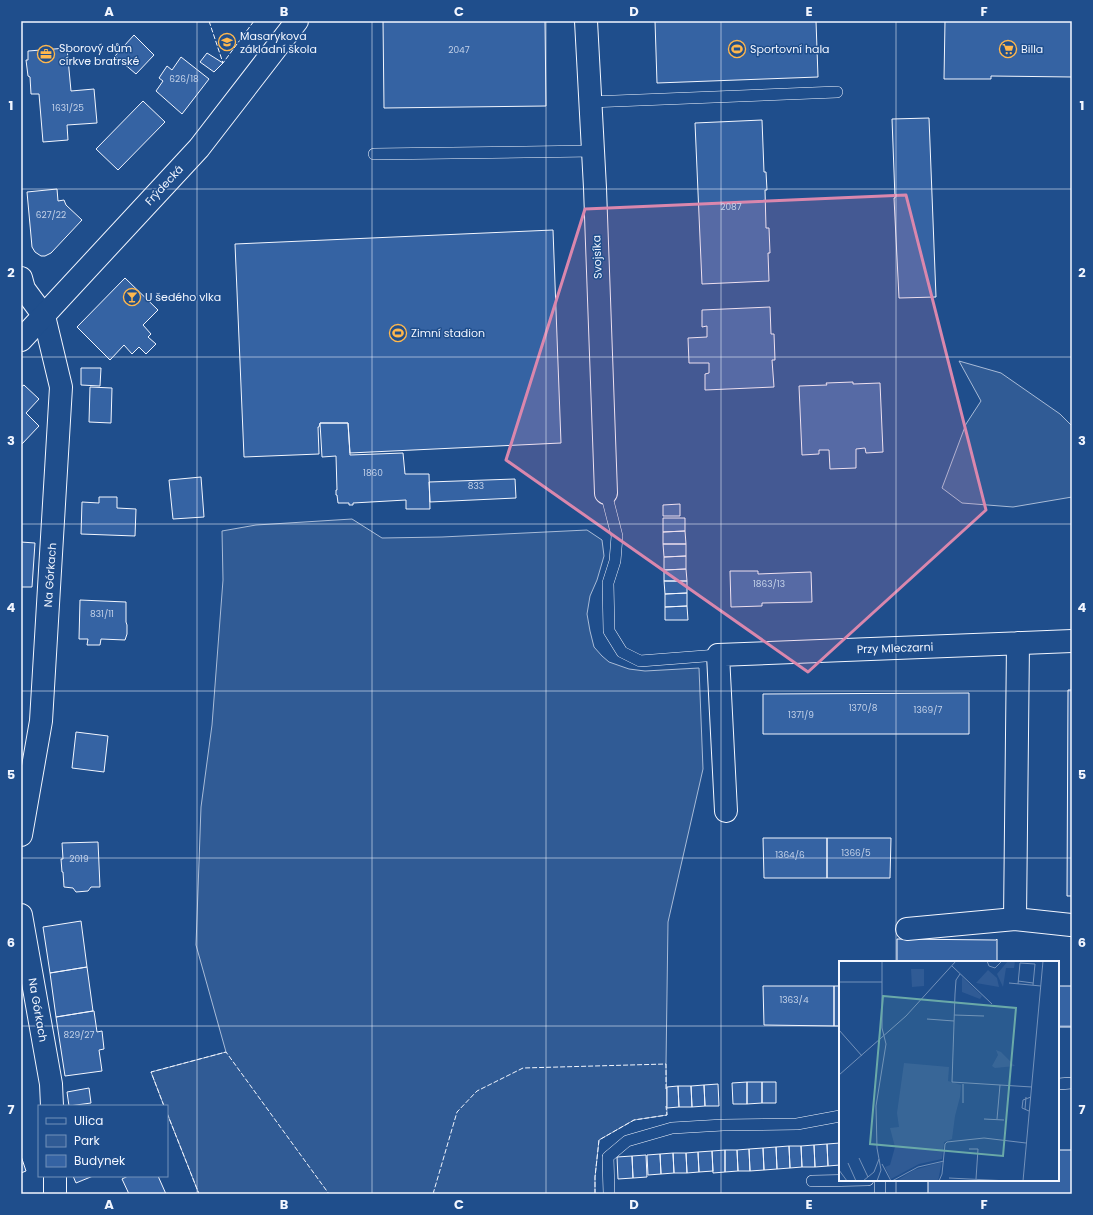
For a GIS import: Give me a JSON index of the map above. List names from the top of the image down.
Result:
{
  "streets": {
    "street": [
      "Frýdecká",
      "Svojsíka",
      "Na Górkach",
      "Przy Mleczarni"
    ]
  },
  "crossings": [
    ["Frýdecká", "Na Górkach"]
  ],
  "places": {
    "school or university": ["Masarykova základní škola"],
    "sports": ["Sportovní hala", "Zimní stadion"],
    "supermarket": ["Billa"],
    "office": ["Sborový dům církve bratrské"],
    "bar": ["U šedého vlka"]
  },
  "house_numbers": [
    "2047",
    "626/18",
    "1631/25",
    "2087",
    "627/22",
    "1860",
    "833",
    "1863/13",
    "831/11",
    "1370/8",
    "1369/7",
    "1371/9",
    "1366/5",
    "1364/6",
    "2019",
    "1363/4",
    "829/27"
  ],
  "legend": ["Ulica", "Park", "Budynek"],
  "grid": {
    "columns": [
      "A",
      "B",
      "C",
      "D",
      "E",
      "F"
    ],
    "rows": [
      "1",
      "2",
      "3",
      "4",
      "5",
      "6",
      "7"
    ]
  }
}
